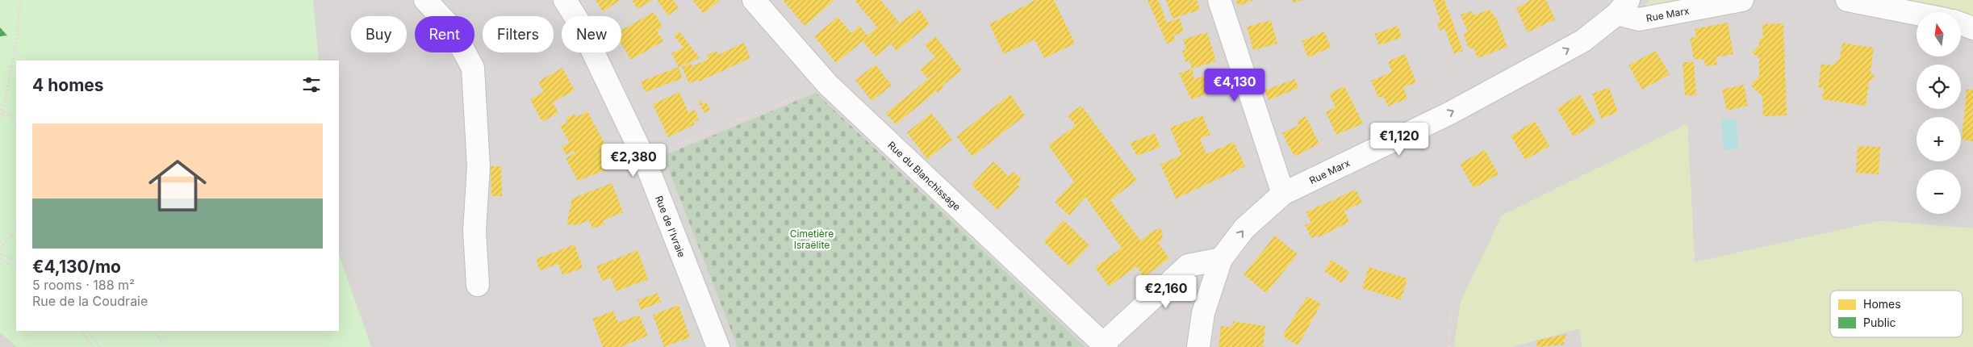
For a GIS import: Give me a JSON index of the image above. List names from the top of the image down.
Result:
{
  "streets": {
    "street": ["Rue Marx", "Rue du Blanchissage", "Rue de l'Ivraie"]
  },
  "crossings": [
    ["Rue Marx", "Rue du Blanchissage"]
  ],
  "one_way": ["Rue Marx"],
  "parks": ["Cimetière Israëlite"],
  "legend": ["Homes", "Public"],
  "north": "top",
  "page": {
    "map_buttons": ["+", "−"],
    "chip": [
      "Buy",
      "Rent",
      "Filters",
      "New"
    ],
    "heading": "4 homes",
    "price": [
      "€4,130",
      "€1,120",
      "€2,380",
      "€2,160"
    ],
    "list": [
      {
        "name": "€4,130/mo",
        "note": "5 rooms · 188 m² · Rue de la Coudraie"
      }
    ]
  }
}
